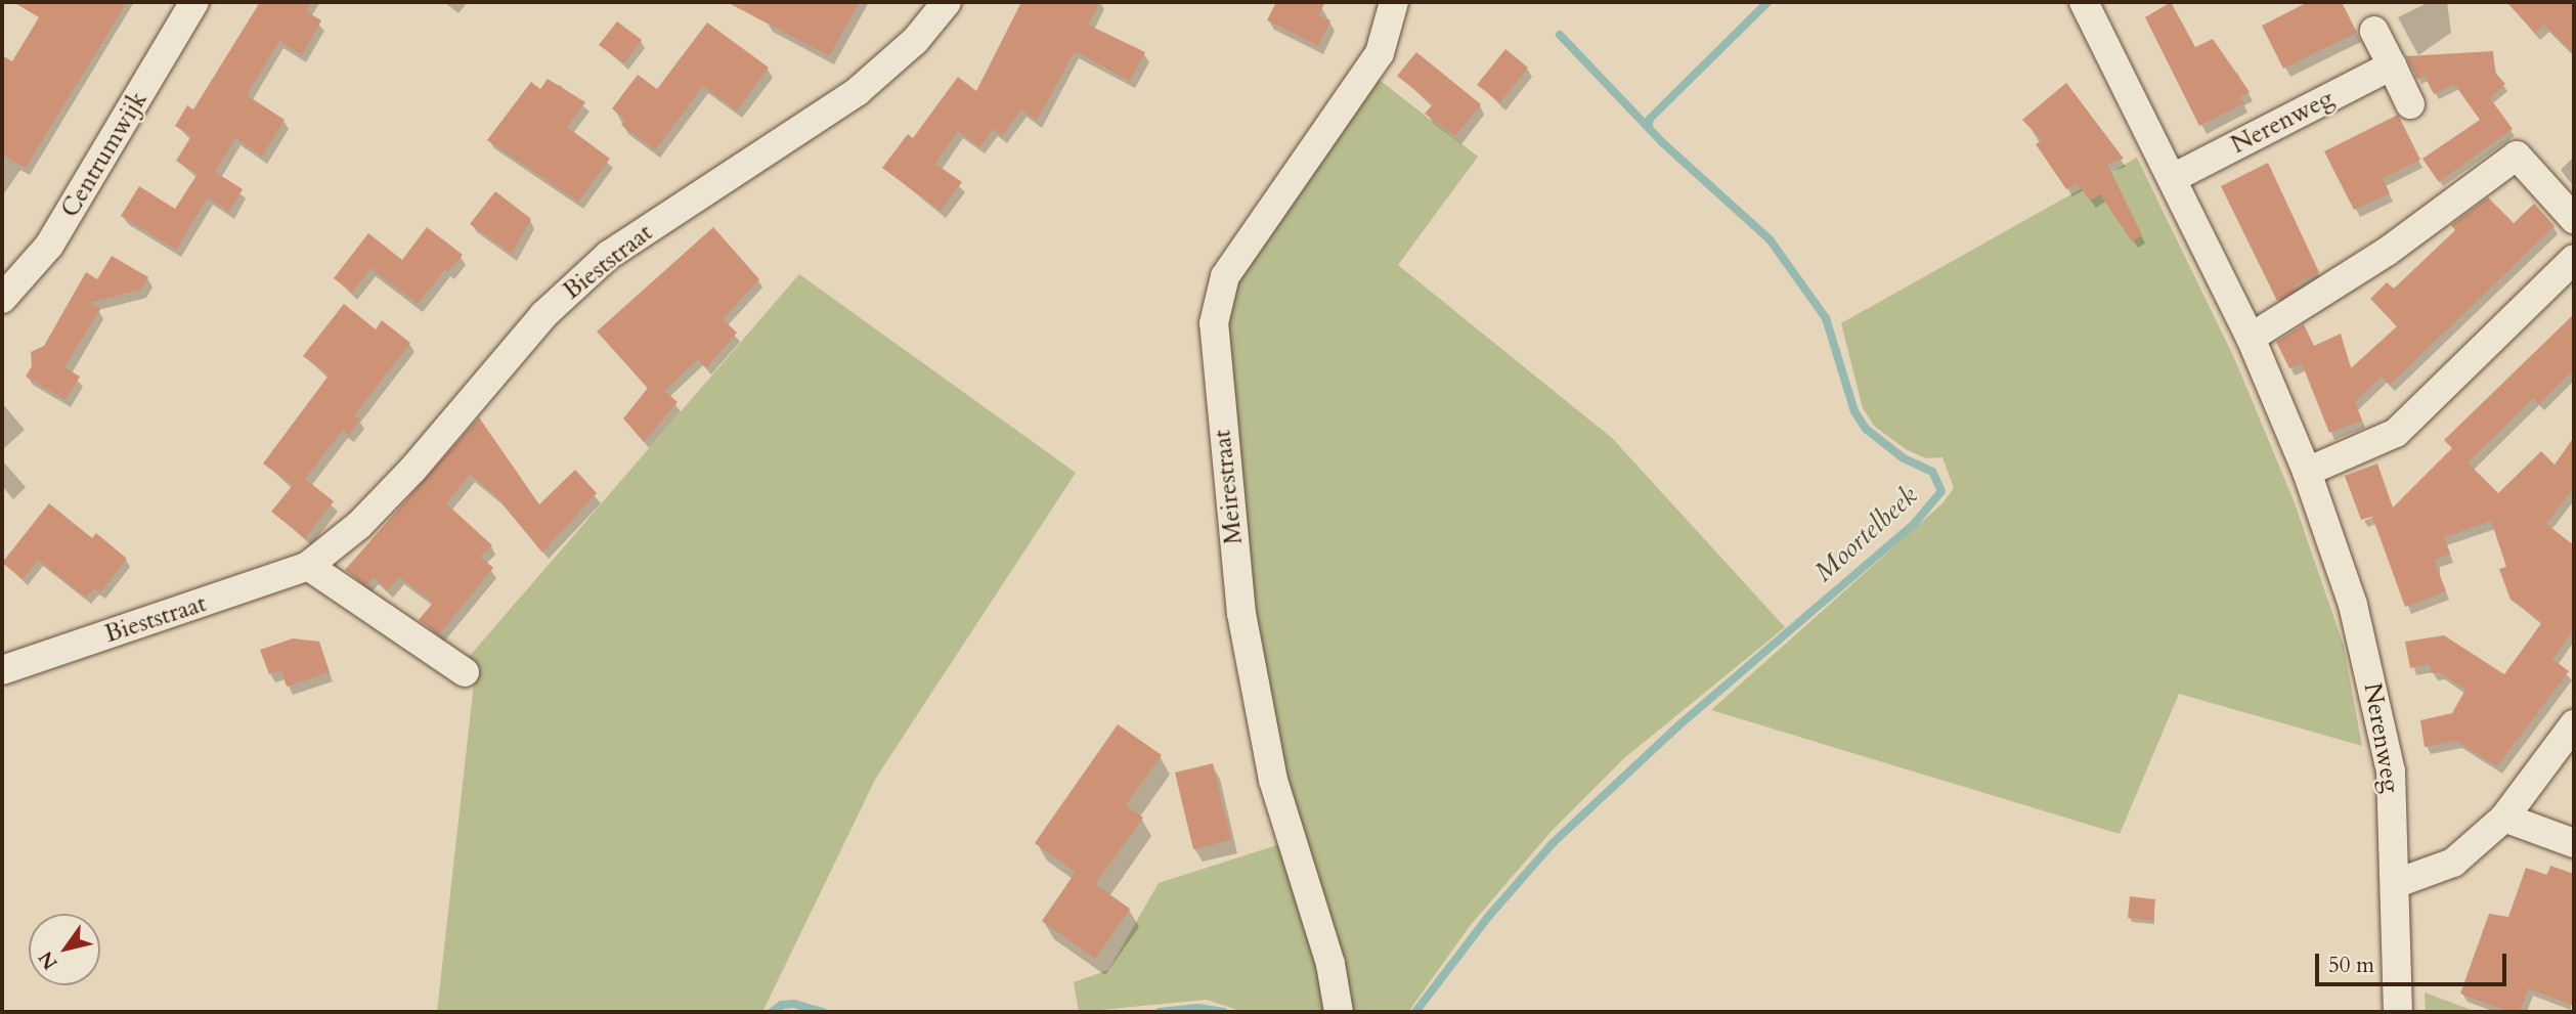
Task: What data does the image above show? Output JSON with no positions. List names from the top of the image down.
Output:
{
  "streets": {
    "street": [
      "Nerenweg",
      "Centrumwijk",
      "Bieststraat",
      "Meirestraat"
    ]
  },
  "water": ["Moortelbeek"],
  "scale_bar": "50 m",
  "north": "bottom left"
}
